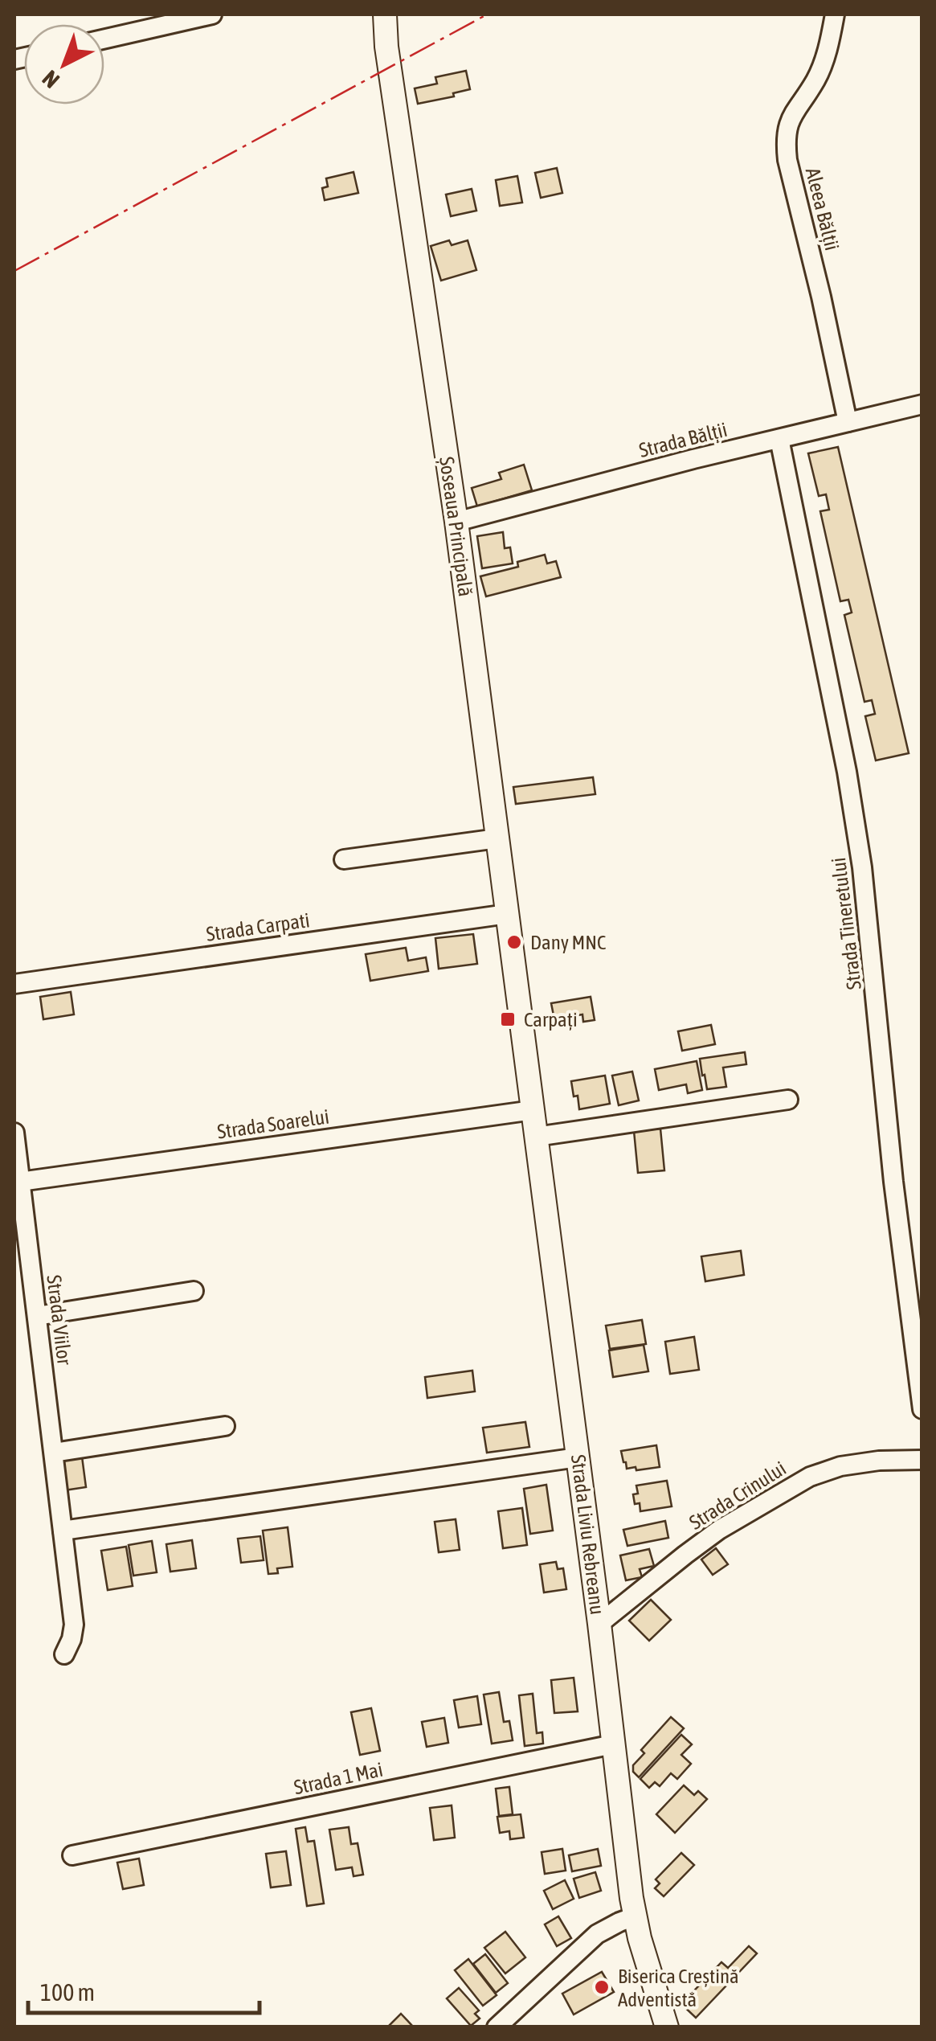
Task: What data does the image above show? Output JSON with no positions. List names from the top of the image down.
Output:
{
  "streets": {
    "main road": ["Șoseaua Principală", "Strada Liviu Rebreanu"],
    "street": [
      "Aleea Bălții",
      "Strada Bălții",
      "Strada Tineretului",
      "Strada Carpati",
      "Strada Soarelui",
      "Strada Viilor",
      "Strada Crinului",
      "Strada 1 Mai"
    ]
  },
  "crossings": [
    ["Aleea Bălții", "Strada Bălții"],
    ["Strada Bălții", "Șoseaua Principală"],
    ["Strada Bălții", "Strada Tineretului"],
    ["Șoseaua Principală", "Strada Carpati"],
    ["Șoseaua Principală", "Strada Liviu Rebreanu"],
    ["Strada Soarelui", "Strada Viilor"],
    ["Strada Soarelui", "Strada Liviu Rebreanu"],
    ["Strada Crinului", "Strada Liviu Rebreanu"],
    ["Strada Liviu Rebreanu", "Strada 1 Mai"]
  ],
  "places": {
    "other": ["Dany MNC", "Biserica Creștină Adventistă"],
    "transit": ["Carpați"]
  },
  "scale_bar": "100 m",
  "north": "bottom left"
}
